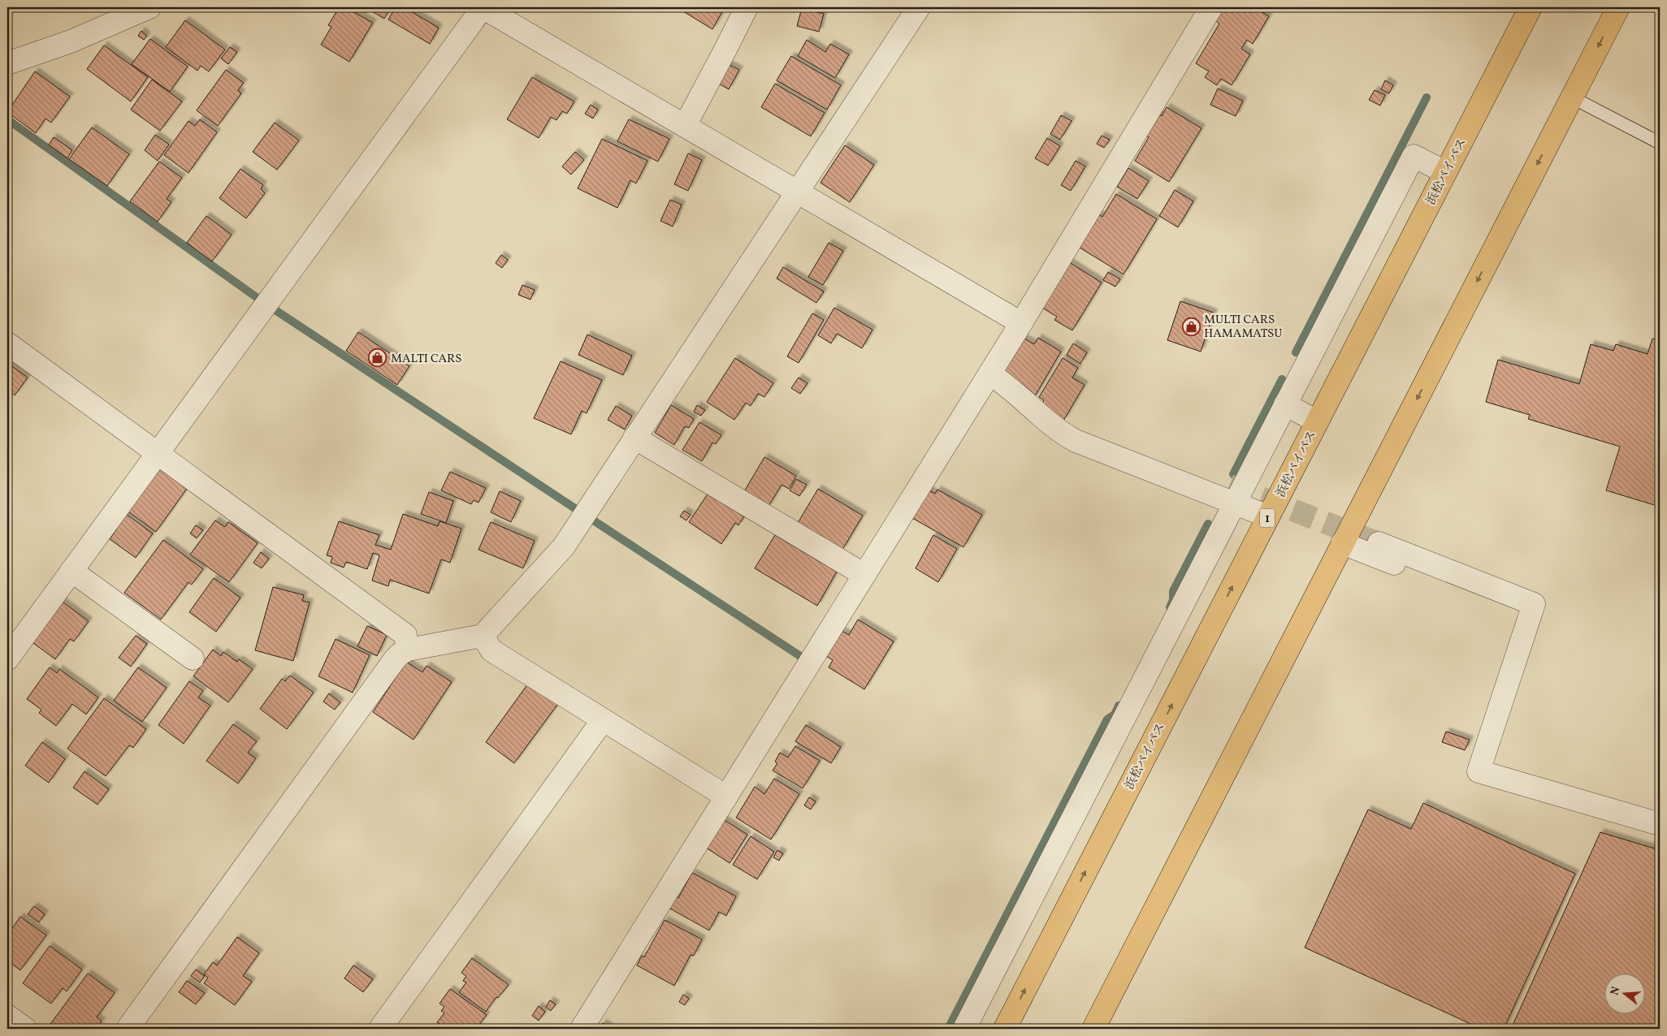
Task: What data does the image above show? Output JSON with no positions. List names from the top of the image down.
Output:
{
  "streets": {
    "highway": ["浜松バイパス", "1"]
  },
  "places": {
    "shop": ["MULTI CARS HAMAMATSU", "MALTI CARS"]
  },
  "north": "left"
}
